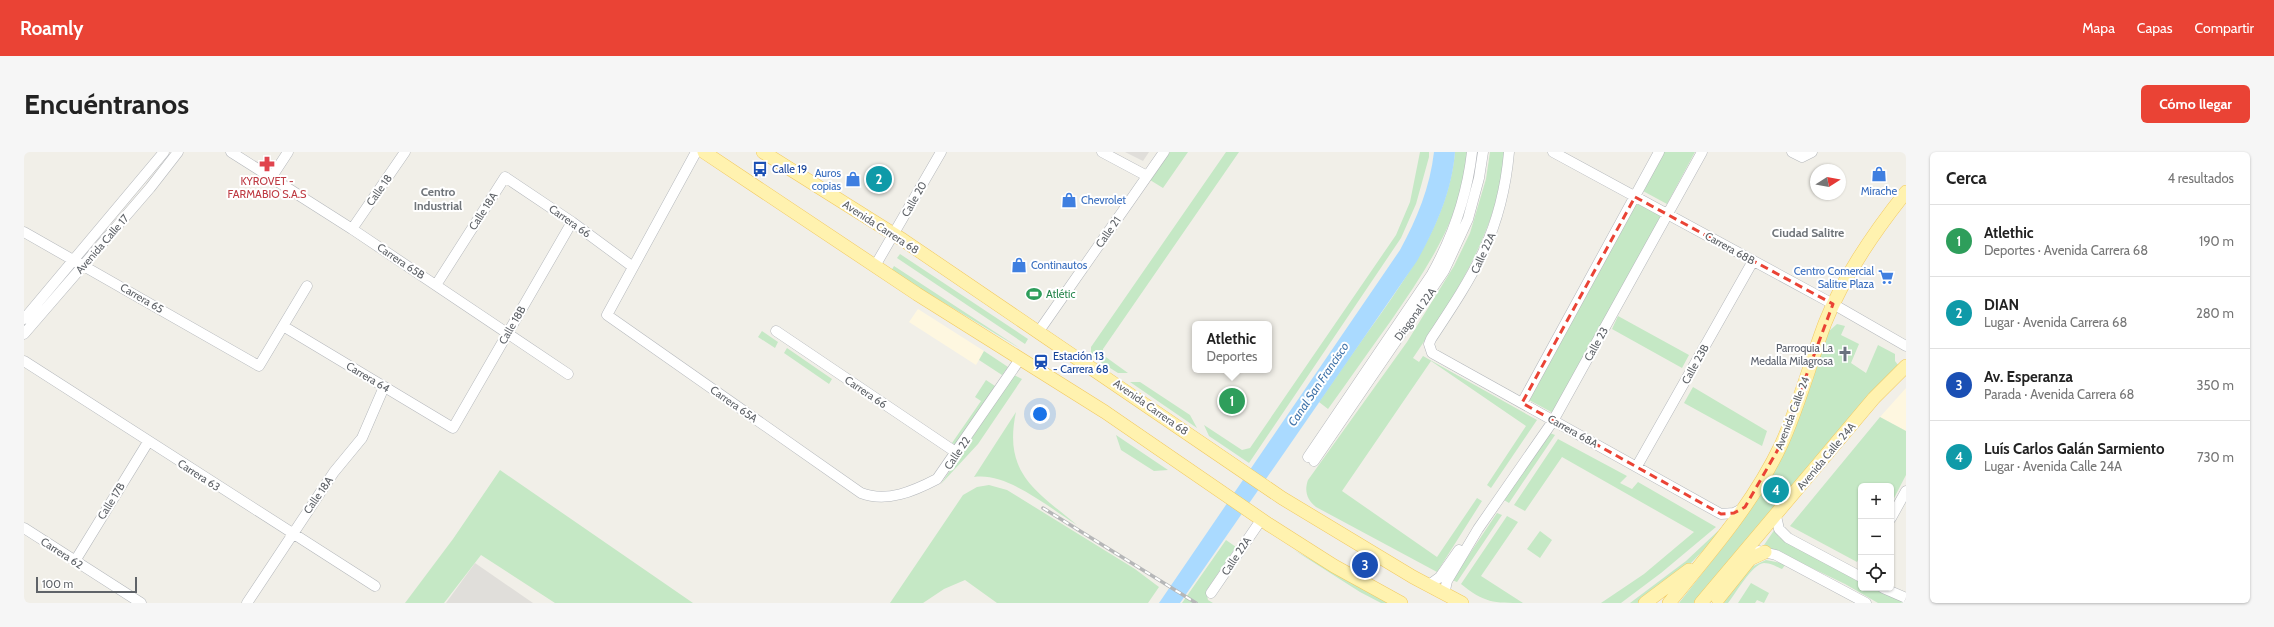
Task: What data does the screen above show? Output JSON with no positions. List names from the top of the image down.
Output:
{
  "streets": {
    "main road": ["Avenida Carrera 68", "Avenida Calle 24", "Avenida Calle 24A"],
    "street": [
      "Calle 18",
      "Calle 20",
      "Calle 18A",
      "Carrera 66",
      "Calle 21",
      "Avenida Calle 17",
      "Carrera 68B",
      "Calle 22A",
      "Carrera 65B",
      "Carrera 65",
      "Diagonal 22A",
      "Calle 18B",
      "Calle 23",
      "Calle 23B",
      "Carrera 64",
      "Carrera 65A",
      "Carrera 68A",
      "Calle 22",
      "Carrera 63",
      "Calle 17B",
      "Carrera 62"
    ]
  },
  "crossings": [
    ["Calle 18", "Carrera 65B"],
    ["Calle 20", "Avenida Carrera 68"],
    ["Calle 18A", "Carrera 66"],
    ["Calle 18A", "Carrera 65B"],
    ["Calle 18A", "Carrera 64"],
    ["Calle 18A", "Carrera 63"],
    ["Carrera 66", "Calle 18B"],
    ["Carrera 66", "Carrera 65A"],
    ["Carrera 66", "Calle 22"],
    ["Avenida Carrera 68", "Calle 21"],
    ["Avenida Carrera 68", "Calle 23"],
    ["Avenida Calle 17", "Carrera 65"],
    ["Carrera 68B", "Calle 23"],
    ["Carrera 68B", "Calle 23B"],
    ["Carrera 68B", "Avenida Calle 24"],
    ["Calle 22A", "Carrera 68A"],
    ["Carrera 65B", "Calle 18B"],
    ["Carrera 65", "Carrera 64"],
    ["Calle 18B", "Carrera 64"],
    ["Calle 23", "Carrera 68A"],
    ["Calle 23B", "Carrera 68A"],
    ["Carrera 65A", "Calle 22"],
    ["Carrera 63", "Calle 17B"],
    ["Calle 17B", "Carrera 62"]
  ],
  "districts": ["Centro Industrial", "Ciudad Salitre"],
  "water": ["Canal San Francisco"],
  "places": {
    "pharmacy": ["KYROVET - FARMABIO S.A.S"],
    "bus stop": ["Calle 19"],
    "shop": [
      "Mirache",
      "Auros copias",
      "Chevrolet",
      "Continautos"
    ],
    "supermarket": ["Centro Comercial Salitre Plaza"],
    "sports": ["Atlétic"],
    "church": ["Parroquia La Medalla Milagrosa"],
    "station": ["Estación 13 - Carrera 68"]
  },
  "scale_bar": "100 m",
  "north": "right",
  "page": {
    "header": "Roamly",
    "nav": ["Mapa", "Capas", "Compartir"],
    "buttons": "Cómo llegar",
    "title": "Encuéntranos",
    "heading": ["Cerca", "4 resultados"],
    "pins": [
      "2",
      "1",
      "4",
      "3"
    ],
    "list": [
      {
        "mark": "1",
        "name": "Atlethic",
        "note": "Deportes · Avenida Carrera 68",
        "value": "190 m"
      },
      {
        "mark": "2",
        "name": "DIAN",
        "note": "Lugar · Avenida Carrera 68",
        "value": "280 m"
      },
      {
        "mark": "3",
        "name": "Av. Esperanza",
        "note": "Parada · Avenida Carrera 68",
        "value": "350 m"
      },
      {
        "mark": "4",
        "name": "Luís Carlos Galán Sarmiento",
        "note": "Lugar · Avenida Calle 24A",
        "value": "730 m"
      }
    ],
    "popup": ["Atlethic", "Deportes"],
    "map_buttons": ["+", "−"],
    "scale": "100 m"
  }
}
